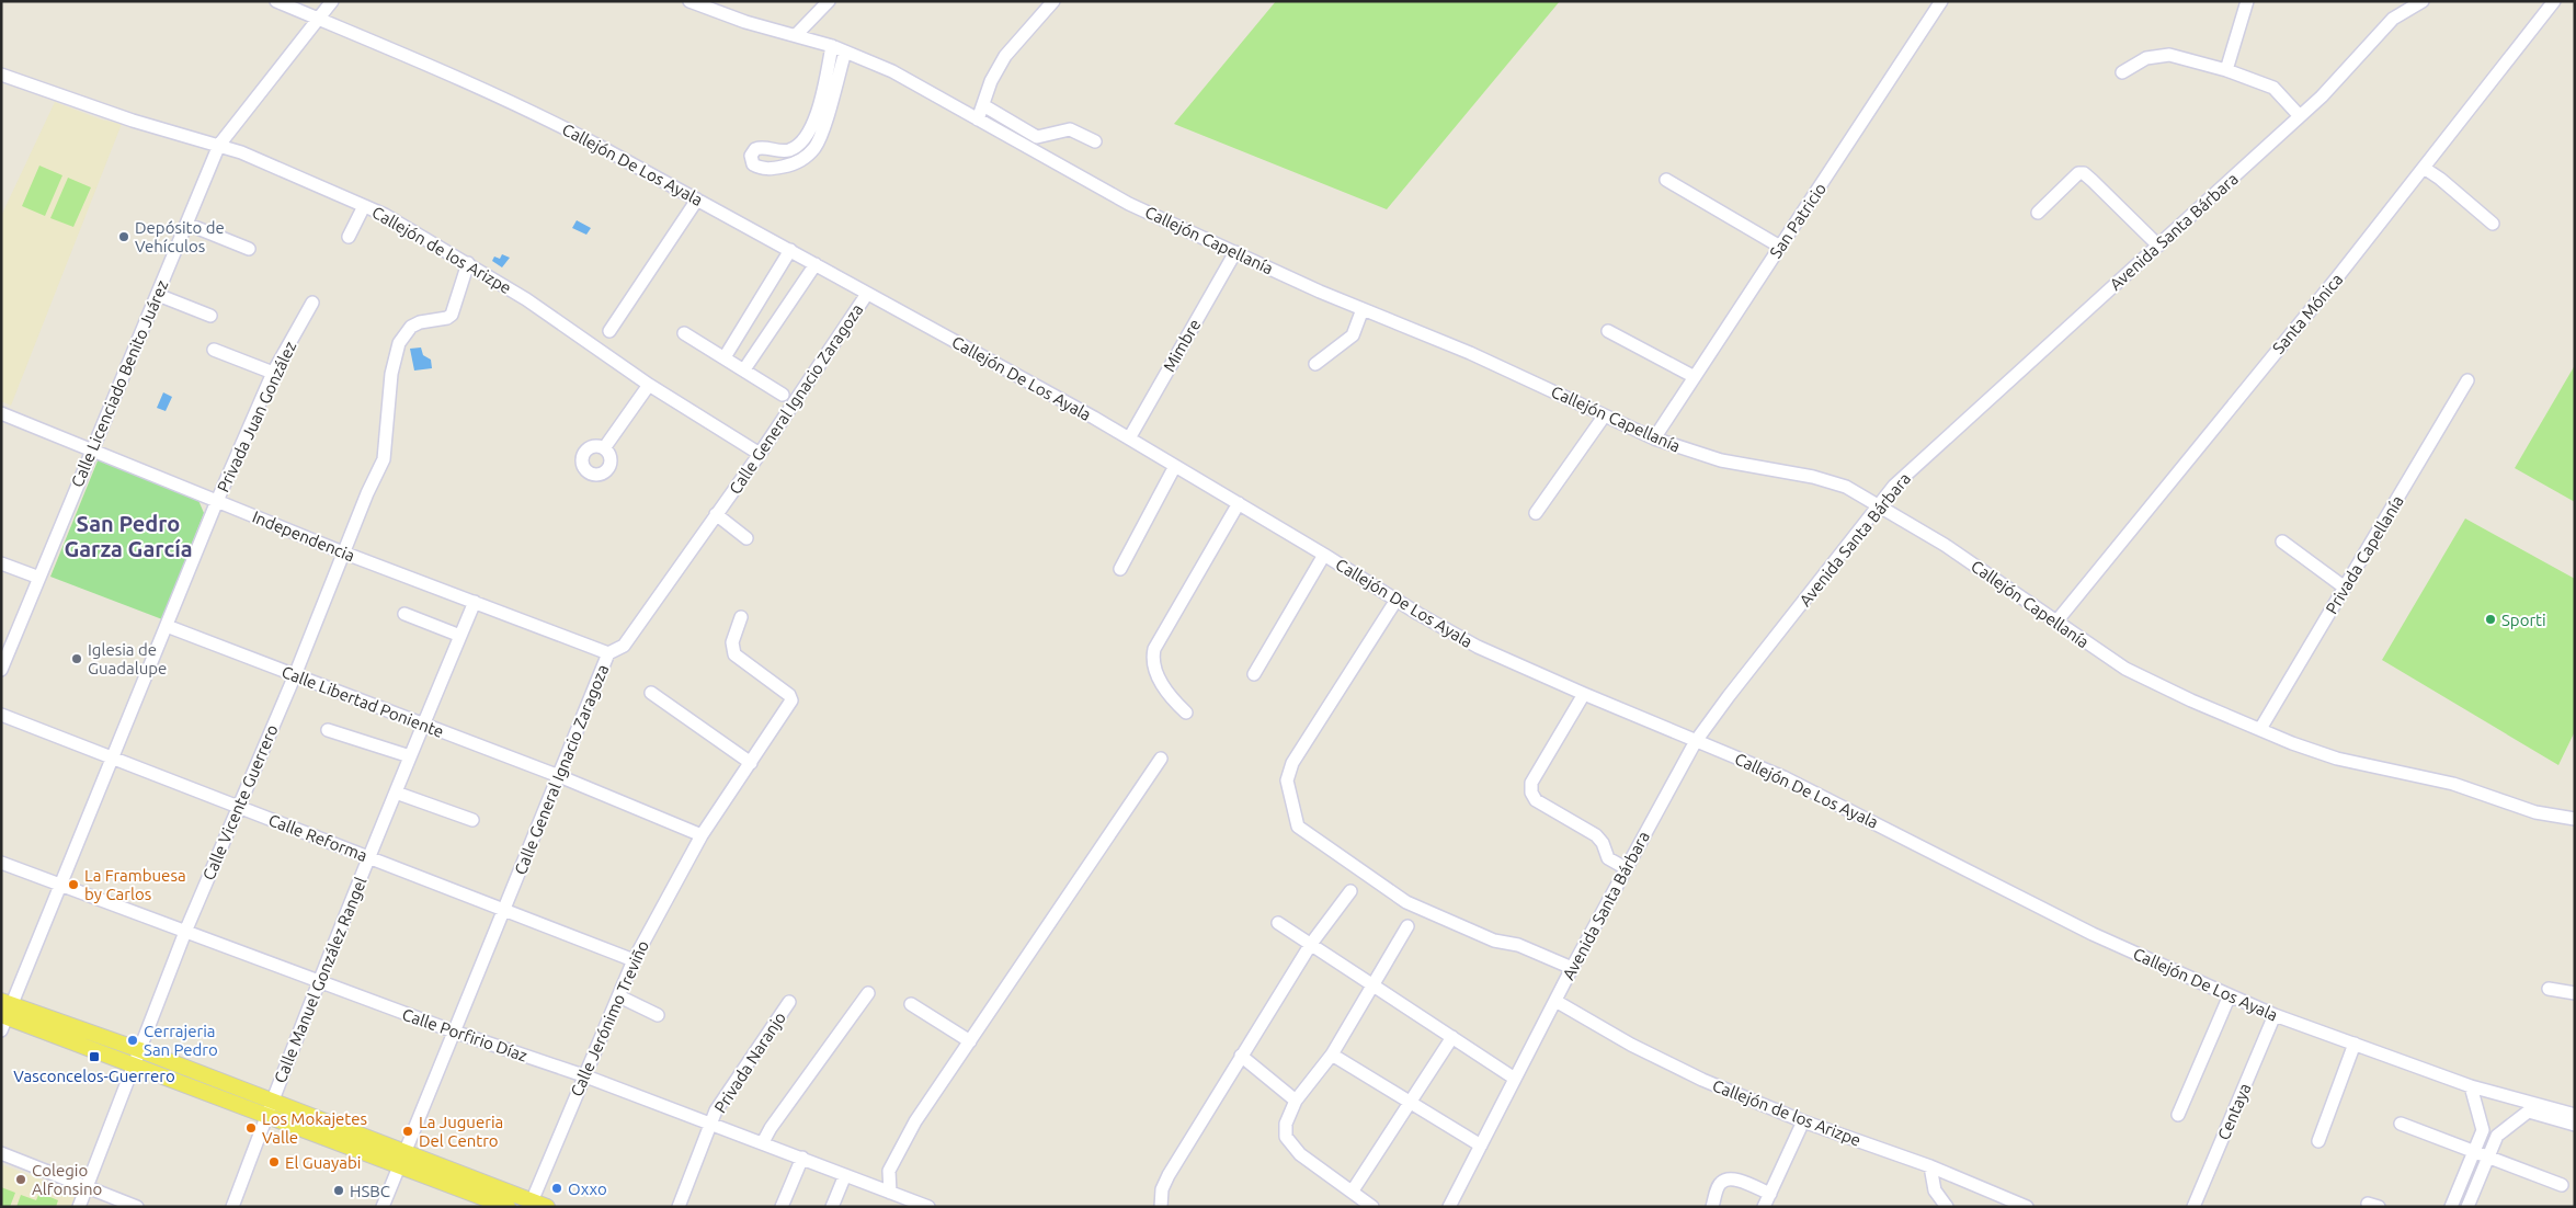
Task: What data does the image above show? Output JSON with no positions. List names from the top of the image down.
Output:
{
  "streets": {
    "street": [
      "Callejón De Los Ayala",
      "San Patricio",
      "Avenida Santa Bárbara",
      "Callejón Capellanía",
      "Callejón de los Arizpe",
      "Santa Mónica",
      "Mimbre",
      "Calle Licenciado Benito Juárez",
      "Calle General Ignacio Zaragoza",
      "Privada Juan González",
      "Independencia",
      "Privada Capellanía",
      "Calle Libertad Poniente",
      "Calle Vicente Guerrero",
      "Calle Reforma",
      "Calle Manuel González Rangel",
      "Calle Jerónimo Treviño",
      "Calle Porfirio Díaz",
      "Privada Naranjo",
      "Centaya"
    ]
  },
  "crossings": [
    ["Callejón De Los Ayala", "Avenida Santa Bárbara"],
    ["Callejón De Los Ayala", "Mimbre"],
    ["Callejón De Los Ayala", "Calle Licenciado Benito Juárez"],
    ["Callejón De Los Ayala", "Calle General Ignacio Zaragoza"],
    ["Callejón De Los Ayala", "Centaya"],
    ["San Patricio", "Callejón Capellanía"],
    ["Avenida Santa Bárbara", "Callejón Capellanía"],
    ["Avenida Santa Bárbara", "Callejón de los Arizpe"],
    ["Callejón Capellanía", "Santa Mónica"],
    ["Callejón Capellanía", "Mimbre"],
    ["Callejón Capellanía", "Privada Capellanía"],
    ["Callejón de los Arizpe", "Calle Licenciado Benito Juárez"],
    ["Callejón de los Arizpe", "Calle General Ignacio Zaragoza"],
    ["Callejón de los Arizpe", "Calle Vicente Guerrero"],
    ["Calle Licenciado Benito Juárez", "Independencia"],
    ["Calle General Ignacio Zaragoza", "Independencia"],
    ["Calle General Ignacio Zaragoza", "Calle Libertad Poniente"],
    ["Calle General Ignacio Zaragoza", "Calle Reforma"],
    ["Calle General Ignacio Zaragoza", "Calle Porfirio Díaz"],
    ["Privada Juan González", "Independencia"],
    ["Privada Juan González", "Calle Libertad Poniente"],
    ["Privada Juan González", "Calle Reforma"],
    ["Privada Juan González", "Calle Porfirio Díaz"],
    ["Independencia", "Calle Vicente Guerrero"],
    ["Independencia", "Calle Manuel González Rangel"],
    ["Calle Libertad Poniente", "Calle Vicente Guerrero"],
    ["Calle Libertad Poniente", "Calle Manuel González Rangel"],
    ["Calle Libertad Poniente", "Calle Jerónimo Treviño"],
    ["Calle Vicente Guerrero", "Calle Reforma"],
    ["Calle Vicente Guerrero", "Calle Porfirio Díaz"],
    ["Calle Reforma", "Calle Manuel González Rangel"],
    ["Calle Reforma", "Calle Jerónimo Treviño"],
    ["Calle Manuel González Rangel", "Calle Porfirio Díaz"],
    ["Calle Jerónimo Treviño", "Calle Porfirio Díaz"],
    ["Calle Porfirio Díaz", "Privada Naranjo"]
  ],
  "districts": ["San Pedro Garza García"],
  "places": {
    "other": [
      "Depósito de Vehículos",
      "Sporti",
      "Iglesia de Guadalupe",
      "La Frambuesa by Carlos",
      "Cerrajeria San Pedro",
      "Los Mokajetes Valle",
      "La Jugueria Del Centro",
      "El Guayabi",
      "Colegio Alfonsino",
      "Oxxo",
      "HSBC"
    ],
    "transit": ["Vasconcelos-Guerrero"]
  }
}
